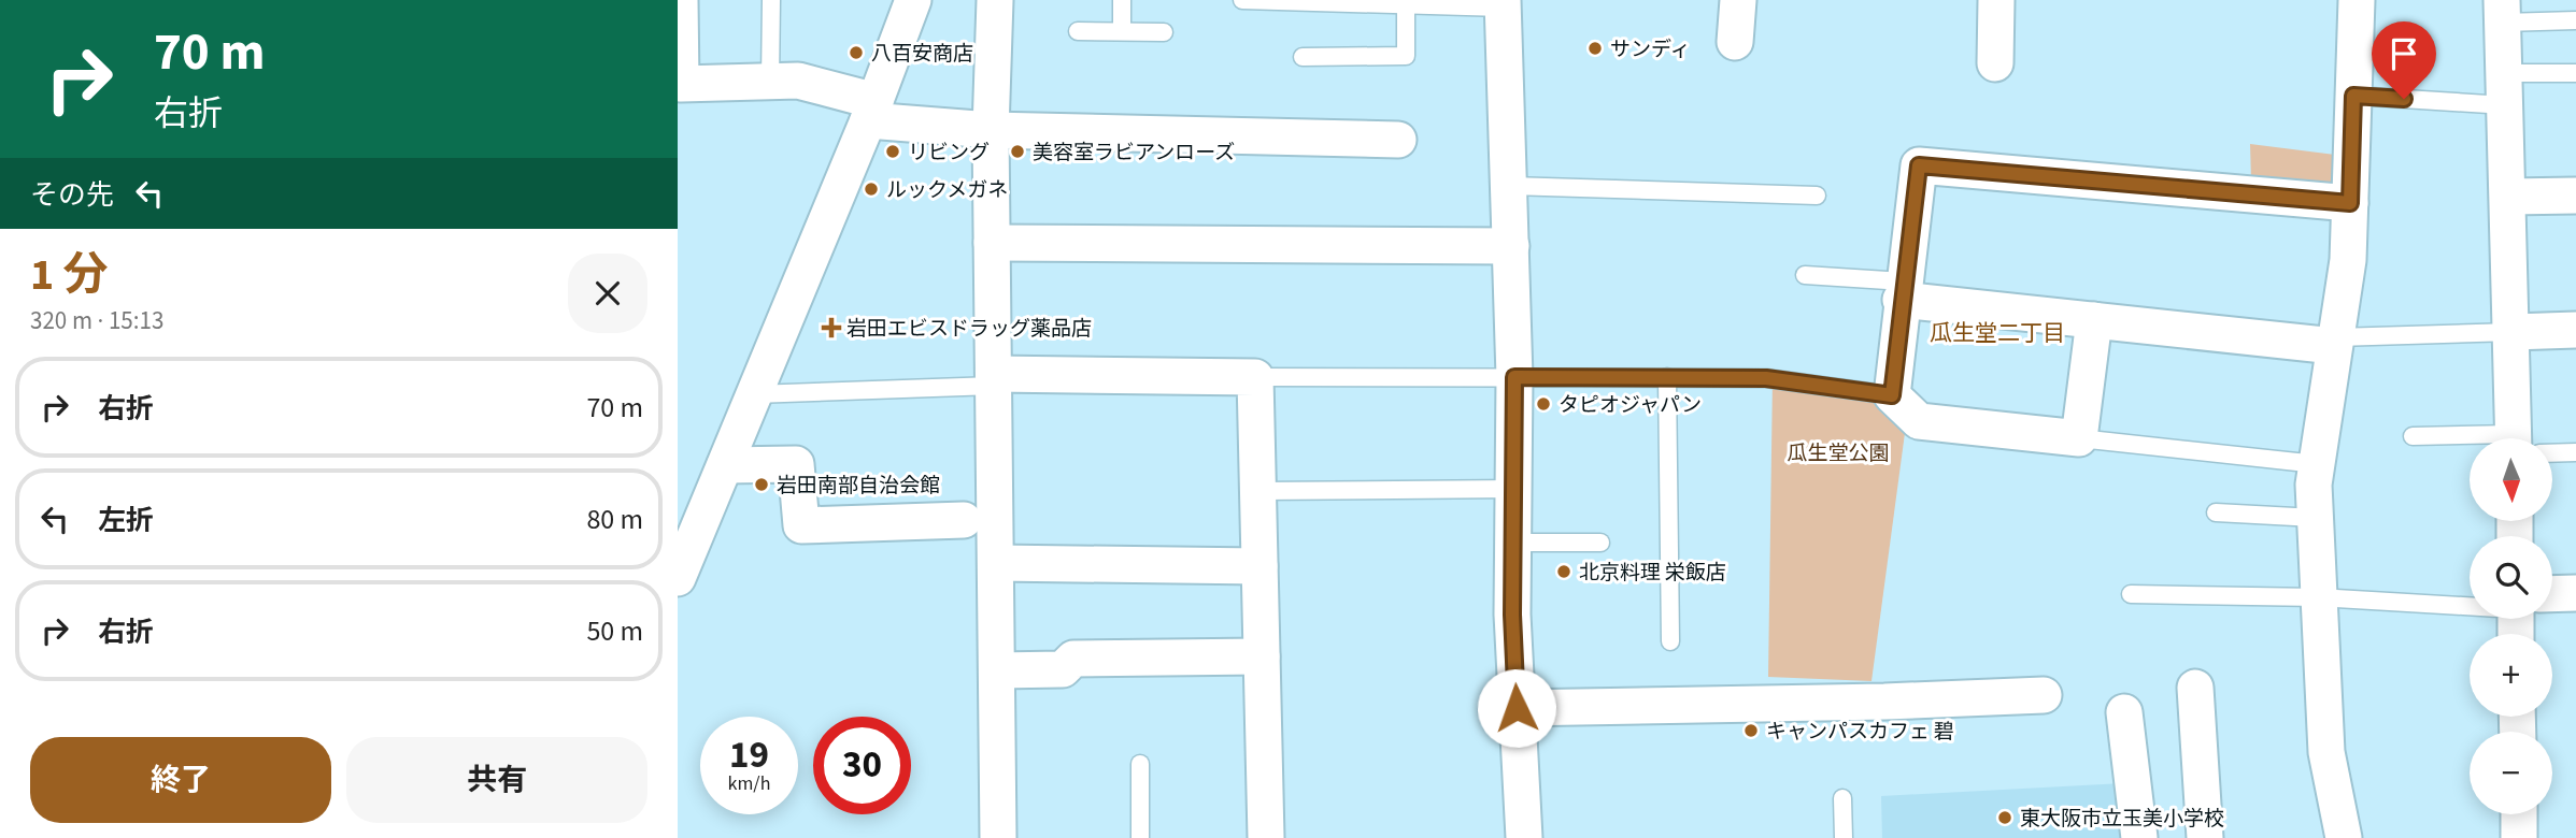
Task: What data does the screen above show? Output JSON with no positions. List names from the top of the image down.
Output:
{
  "districts": ["瓜生堂二丁目"],
  "parks": ["瓜生堂公園"],
  "places": {
    "other": [
      "サンディ",
      "八百安商店",
      "リビング",
      "美容室ラビアンローズ",
      "ルックメガネ",
      "タピオジャパン",
      "岩田南部自治会館",
      "北京料理 栄飯店",
      "キャンパスカフェ 碧",
      "東大阪市立玉美小学校"
    ],
    "health": ["岩田エビスドラッグ薬品店"]
  },
  "north": "bottom",
  "page": {
    "turn": ["70 m", "右折"],
    "then": "その先",
    "heading": ["1 分", "320 m · 15:13"],
    "list": [
      {
        "name": "右折",
        "value": "70 m"
      },
      {
        "name": "左折",
        "value": "80 m"
      },
      {
        "name": "右折",
        "value": "50 m"
      }
    ],
    "map_buttons": ["+", "−"],
    "speed": "19 km/h",
    "limit": "30",
    "buttons": ["終了", "共有"]
  }
}
